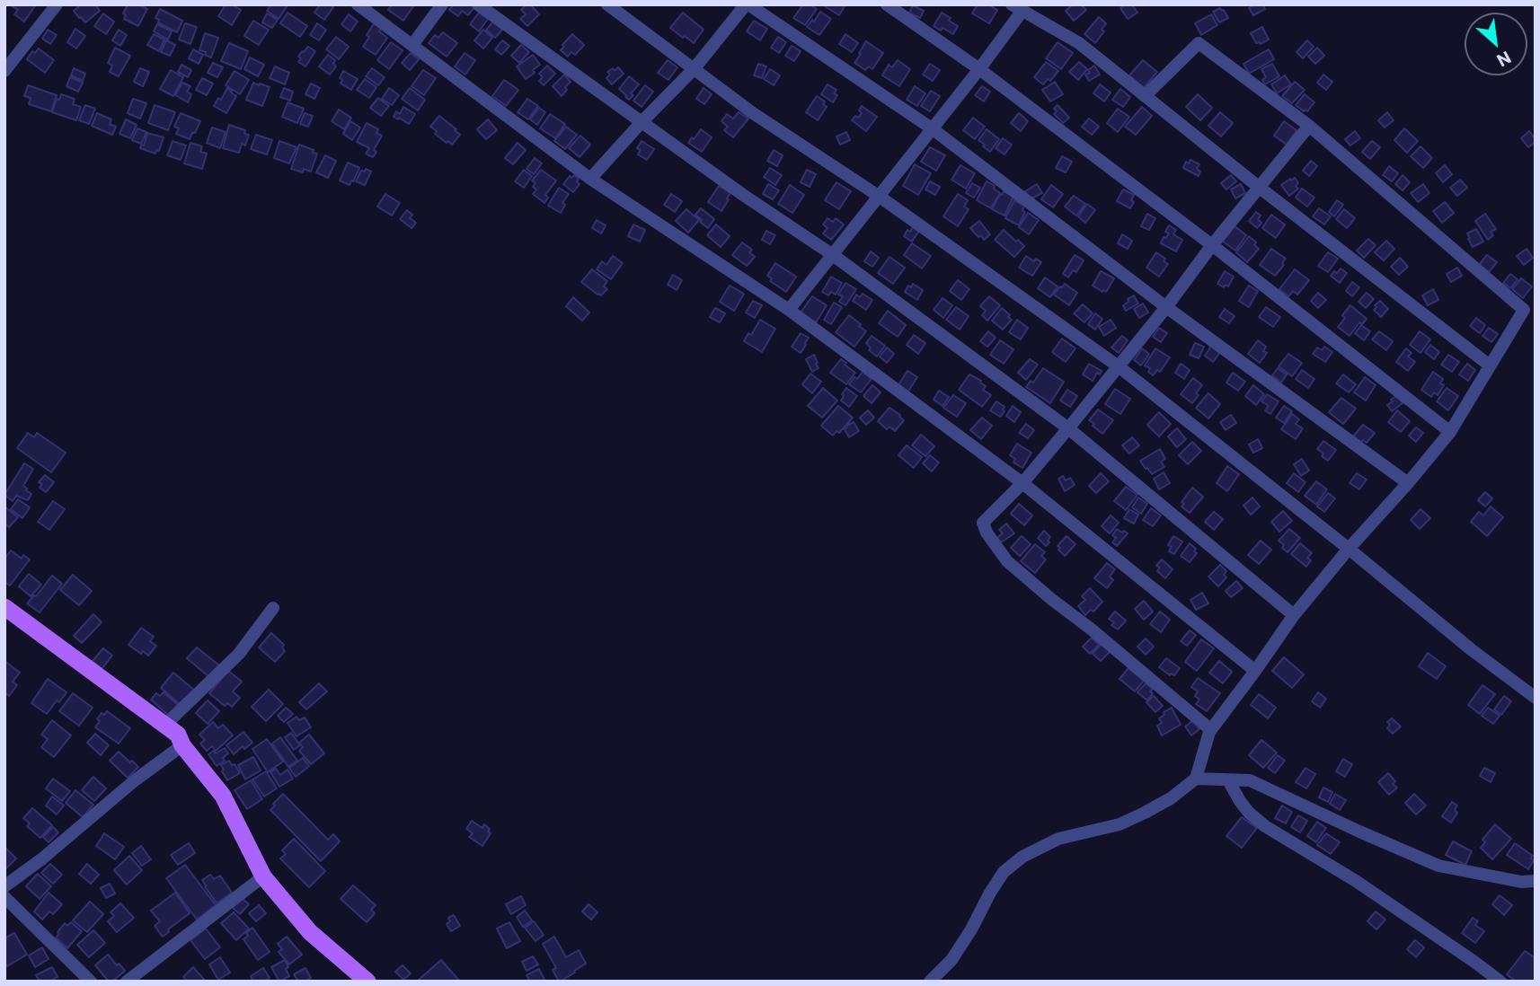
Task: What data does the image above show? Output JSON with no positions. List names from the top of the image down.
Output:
{
  "north": "bottom right"
}
